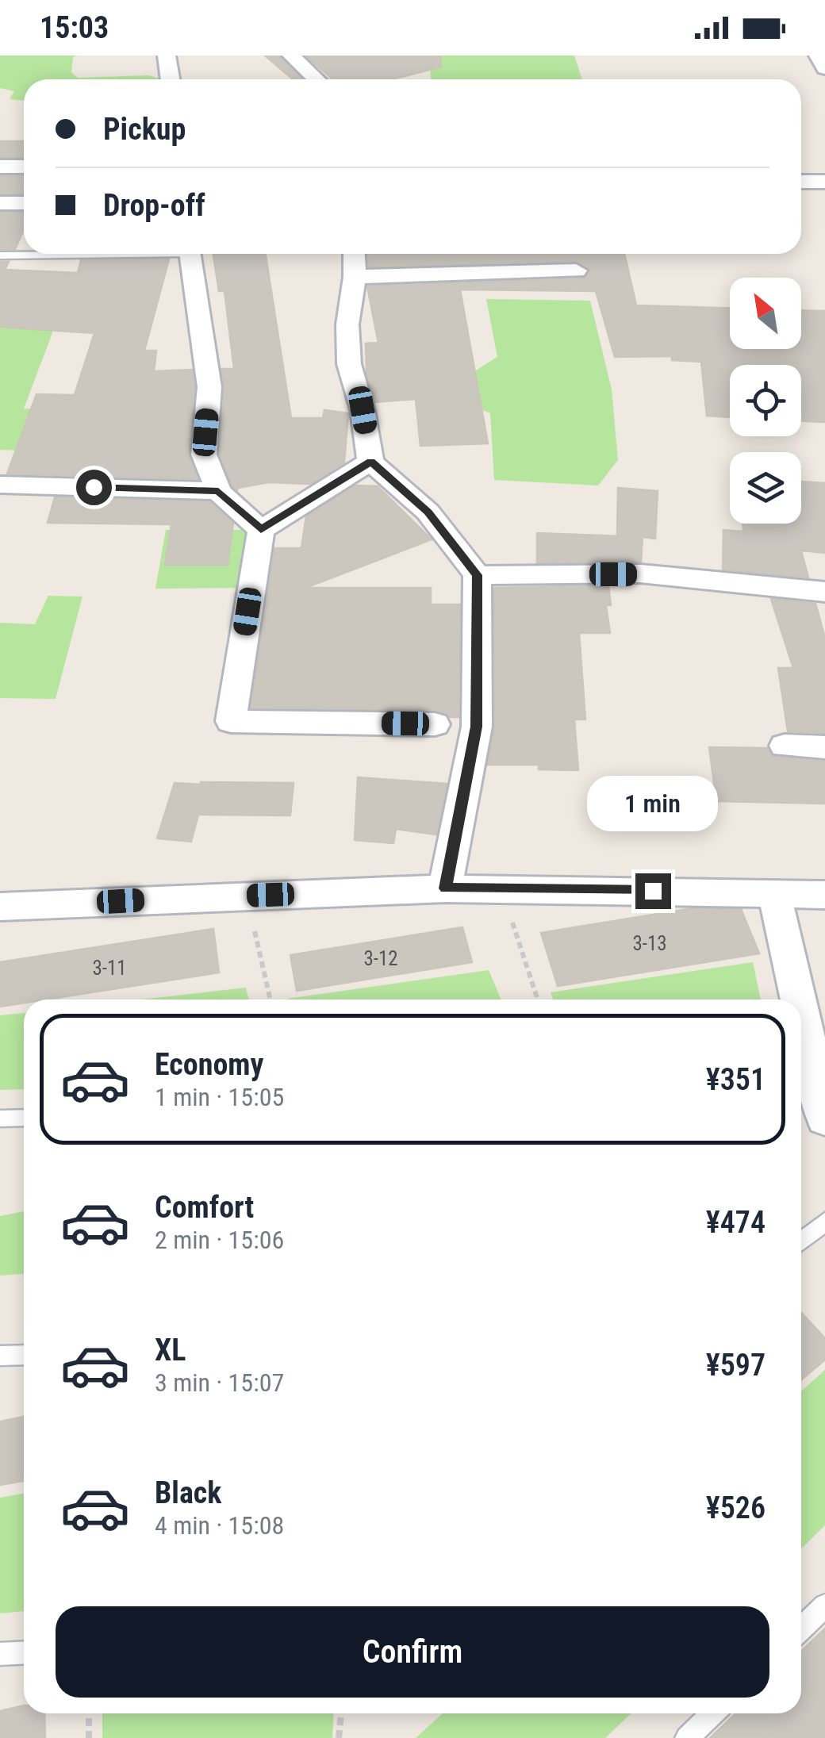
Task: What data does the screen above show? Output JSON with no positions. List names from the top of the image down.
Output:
{
  "house_numbers": ["3-13", "3-12", "3-11"],
  "north": "top left",
  "page": {
    "status": "15:03",
    "banner": ["Pickup", "Drop-off"],
    "bubble": "1 min",
    "list": [
      {
        "name": "Economy",
        "note": "1 min · 15:05",
        "value": "¥351"
      },
      {
        "name": "Comfort",
        "note": "2 min · 15:06",
        "value": "¥474"
      },
      {
        "name": "XL",
        "note": "3 min · 15:07",
        "value": "¥597"
      },
      {
        "name": "Black",
        "note": "4 min · 15:08",
        "value": "¥526"
      }
    ],
    "buttons": "Confirm"
  }
}
